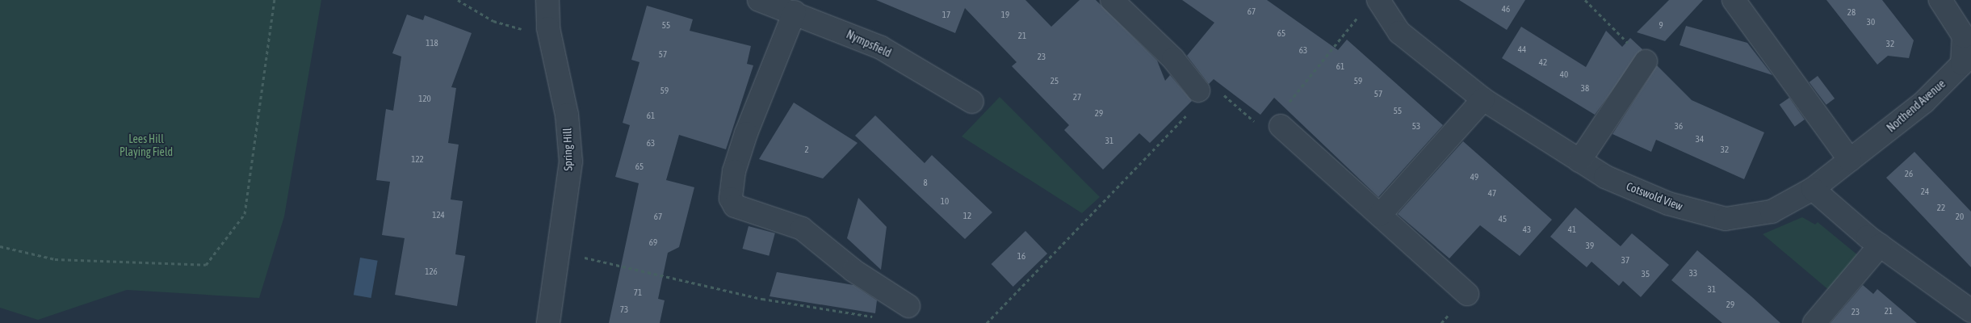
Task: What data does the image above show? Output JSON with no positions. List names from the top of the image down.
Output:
{
  "streets": {
    "street": [
      "Nympsfield",
      "Northend Avenue",
      "Spring Hill",
      "Cotswold View"
    ]
  },
  "crossings": [
    ["Northend Avenue", "Cotswold View"]
  ],
  "parks": ["Lees Hill Playing Field"],
  "house_numbers": [
    "46",
    "67",
    "28",
    "17",
    "19",
    "30",
    "55",
    "9",
    "65",
    "21",
    "118",
    "32",
    "44",
    "63",
    "57",
    "23",
    "42",
    "61",
    "40",
    "25",
    "59",
    "38",
    "59",
    "57",
    "27",
    "120",
    "55",
    "29",
    "61",
    "53",
    "36",
    "34",
    "31",
    "63",
    "2",
    "32",
    "122",
    "65",
    "26",
    "49",
    "8",
    "24",
    "47",
    "10",
    "22",
    "124",
    "12",
    "67",
    "20",
    "45",
    "43",
    "41",
    "69",
    "39",
    "16",
    "37",
    "126",
    "33",
    "35",
    "31",
    "71",
    "29",
    "73",
    "21",
    "23"
  ]
}
